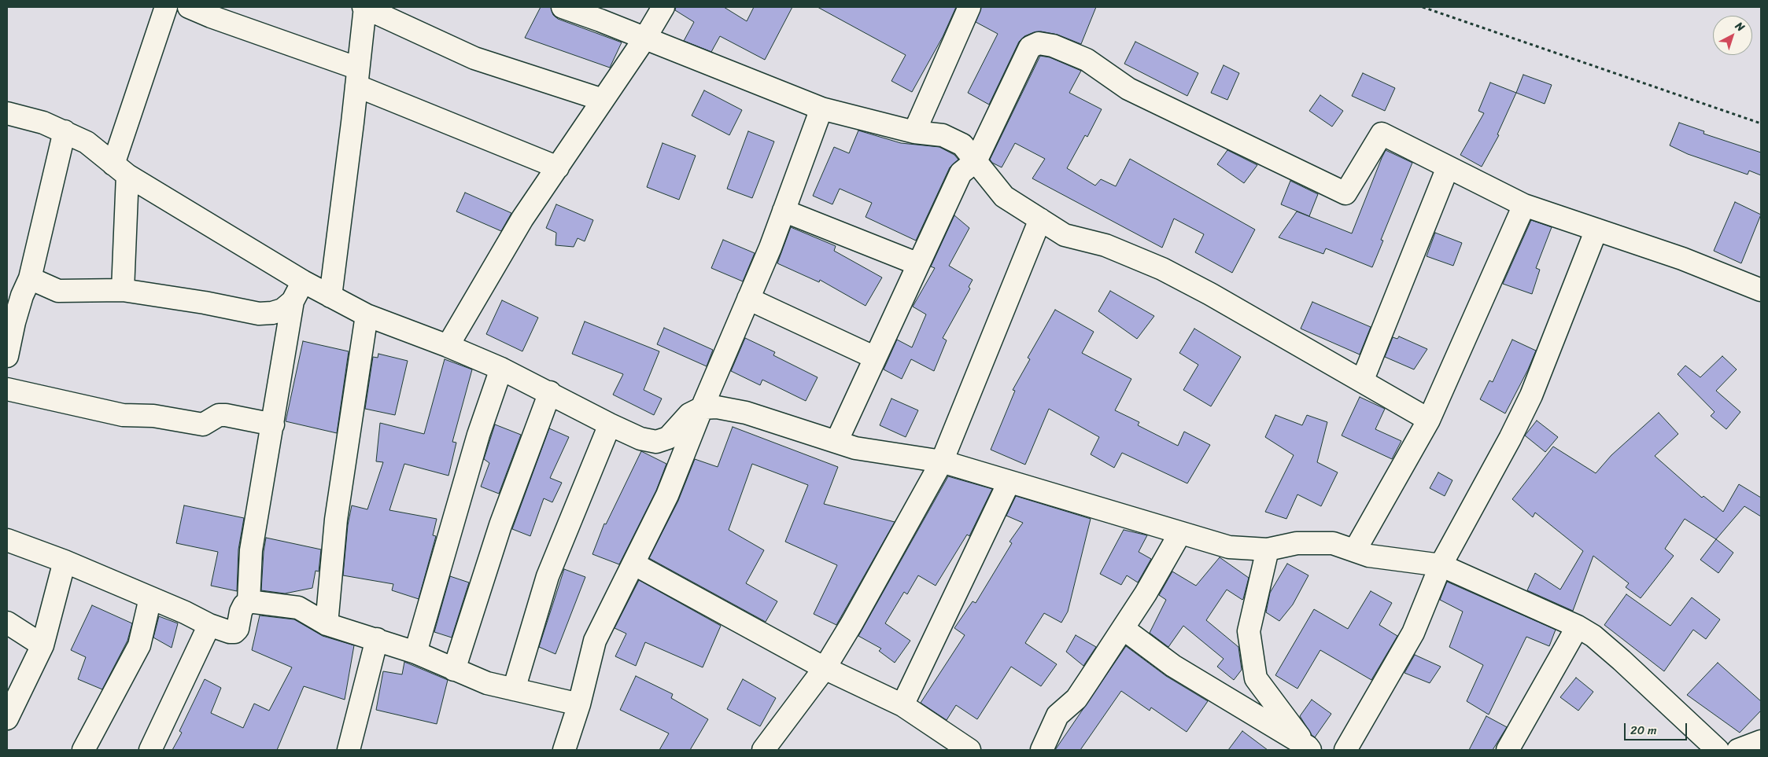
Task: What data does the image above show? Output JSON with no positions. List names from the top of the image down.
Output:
{
  "scale_bar": "20 m",
  "north": "top right"
}
